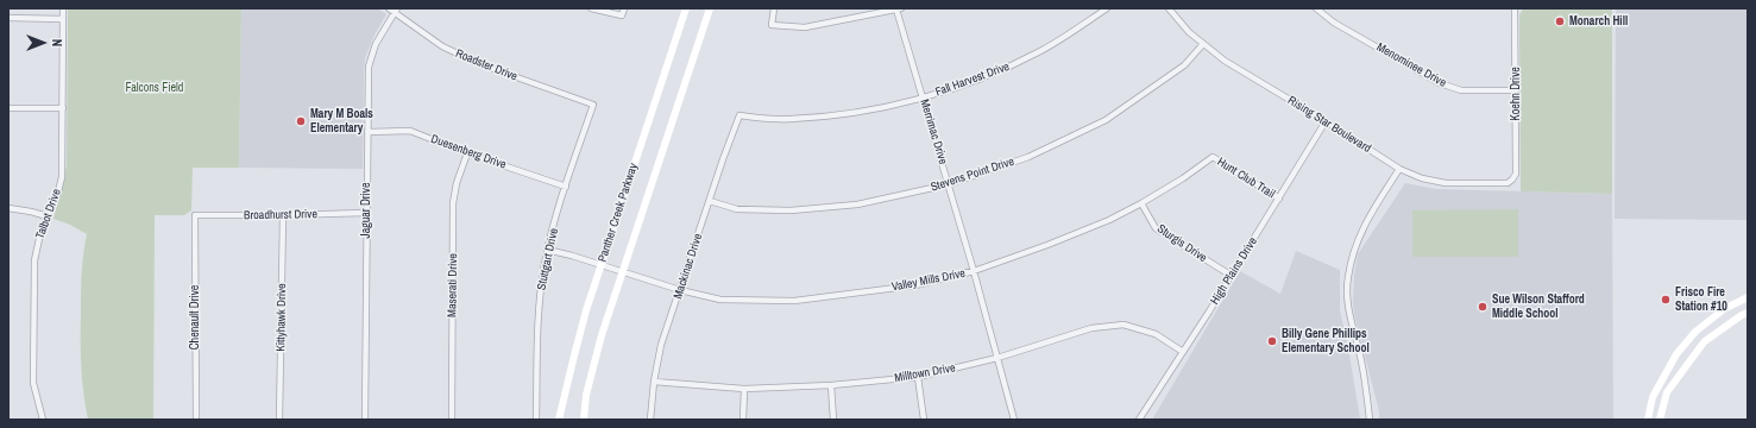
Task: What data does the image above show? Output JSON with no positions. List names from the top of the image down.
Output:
{
  "streets": {
    "main road": ["Panther Creek Parkway"],
    "street": [
      "Roadster Drive",
      "Menominee Drive",
      "Fall Harvest Drive",
      "Koehn Drive",
      "Rising Star Boulevard",
      "Merrimac Drive",
      "Duesenberg Drive",
      "Stevens Point Drive",
      "Hunt Club Trail",
      "Jaguar Drive",
      "Talbot Drive",
      "Broadhurst Drive",
      "Sturgis Drive",
      "Stuttgart Drive",
      "Mackinac Drive",
      "High Plains Drive",
      "Valley Mills Drive",
      "Maserati Drive",
      "Chenault Drive",
      "Kittyhawk Drive",
      "Milltown Drive"
    ]
  },
  "crossings": [
    ["Roadster Drive", "Jaguar Drive"],
    ["Roadster Drive", "Stuttgart Drive"],
    ["Menominee Drive", "Koehn Drive"],
    ["Fall Harvest Drive", "Merrimac Drive"],
    ["Fall Harvest Drive", "Mackinac Drive"],
    ["Koehn Drive", "Rising Star Boulevard"],
    ["Rising Star Boulevard", "Stevens Point Drive"],
    ["Rising Star Boulevard", "High Plains Drive"],
    ["Merrimac Drive", "Stevens Point Drive"],
    ["Merrimac Drive", "Valley Mills Drive"],
    ["Merrimac Drive", "Milltown Drive"],
    ["Duesenberg Drive", "Jaguar Drive"],
    ["Duesenberg Drive", "Stuttgart Drive"],
    ["Duesenberg Drive", "Maserati Drive"],
    ["Stevens Point Drive", "Mackinac Drive"],
    ["Hunt Club Trail", "High Plains Drive"],
    ["Hunt Club Trail", "Valley Mills Drive"],
    ["Jaguar Drive", "Broadhurst Drive"],
    ["Panther Creek Parkway", "Valley Mills Drive"],
    ["Broadhurst Drive", "Chenault Drive"],
    ["Broadhurst Drive", "Kittyhawk Drive"],
    ["Sturgis Drive", "High Plains Drive"],
    ["Sturgis Drive", "Valley Mills Drive"],
    ["Stuttgart Drive", "Valley Mills Drive"],
    ["Mackinac Drive", "Valley Mills Drive"],
    ["Mackinac Drive", "Milltown Drive"],
    ["High Plains Drive", "Milltown Drive"]
  ],
  "parks": ["Falcons Field"],
  "places": [
    "Monarch Hill",
    "Mary M Boals Elementary",
    "Frisco Fire Station #10",
    "Sue Wilson Stafford Middle School",
    "Billy Gene Phillips Elementary School"
  ],
  "north": "right"
}
